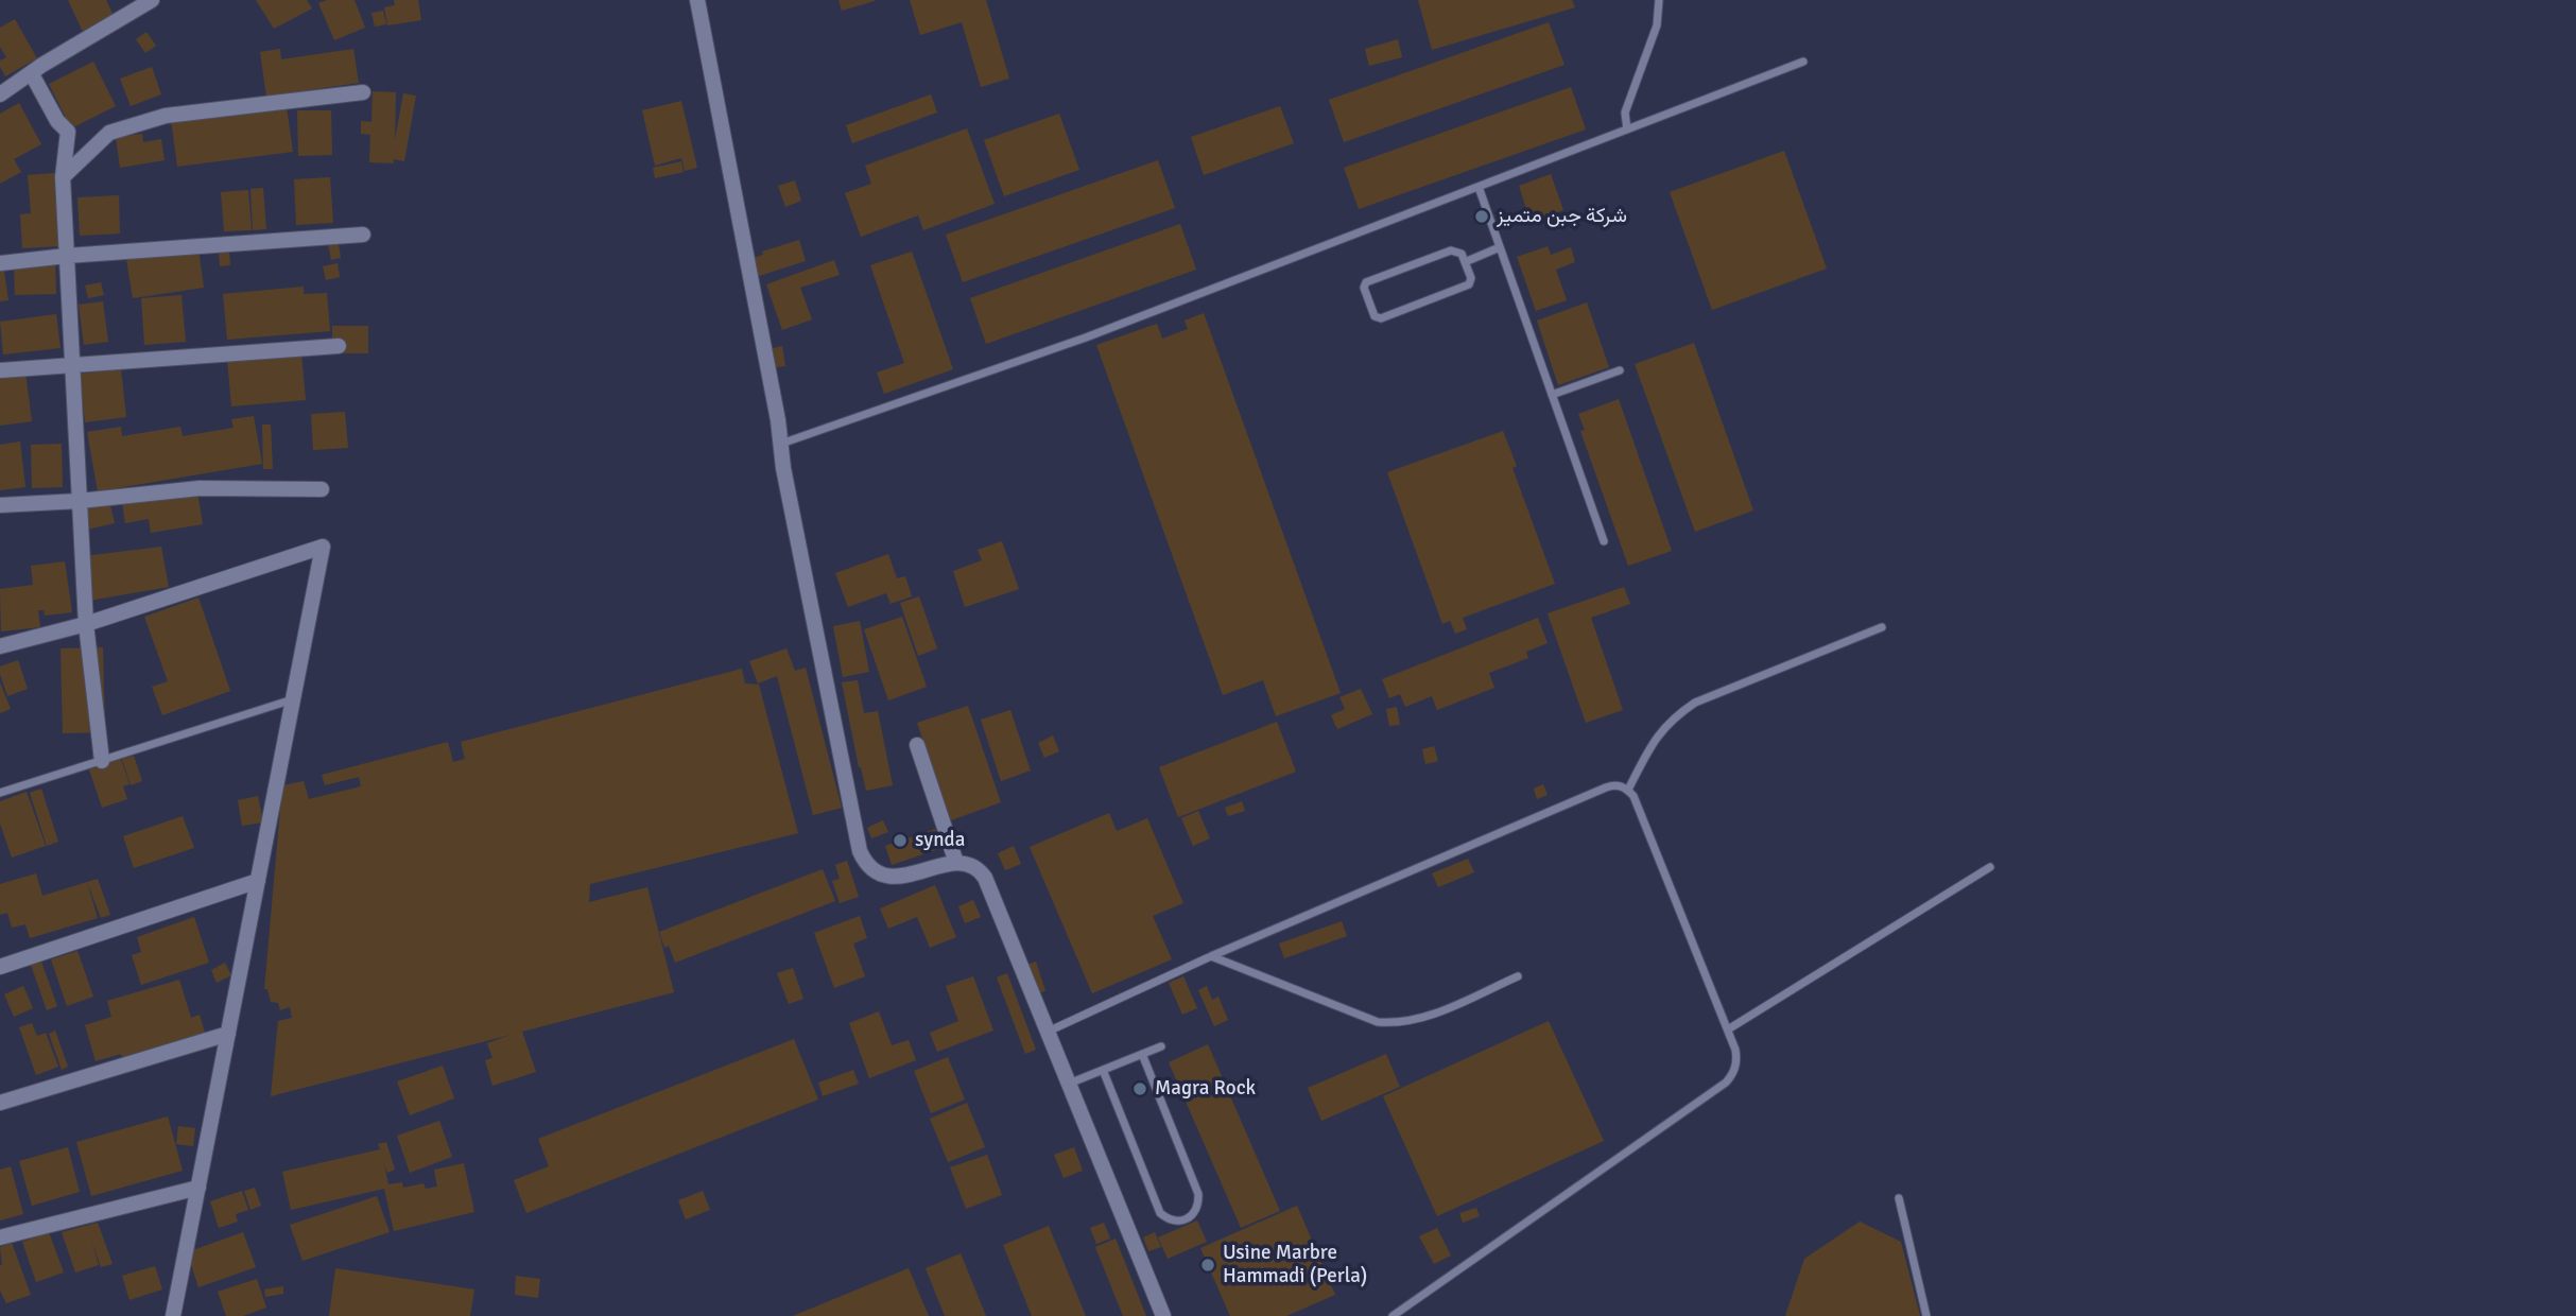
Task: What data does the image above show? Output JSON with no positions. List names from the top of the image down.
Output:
{
  "places": [
    "شركة جبن متميز",
    "synda",
    "Magra Rock",
    "Usine Marbre Hammadi (Perla)"
  ]
}
